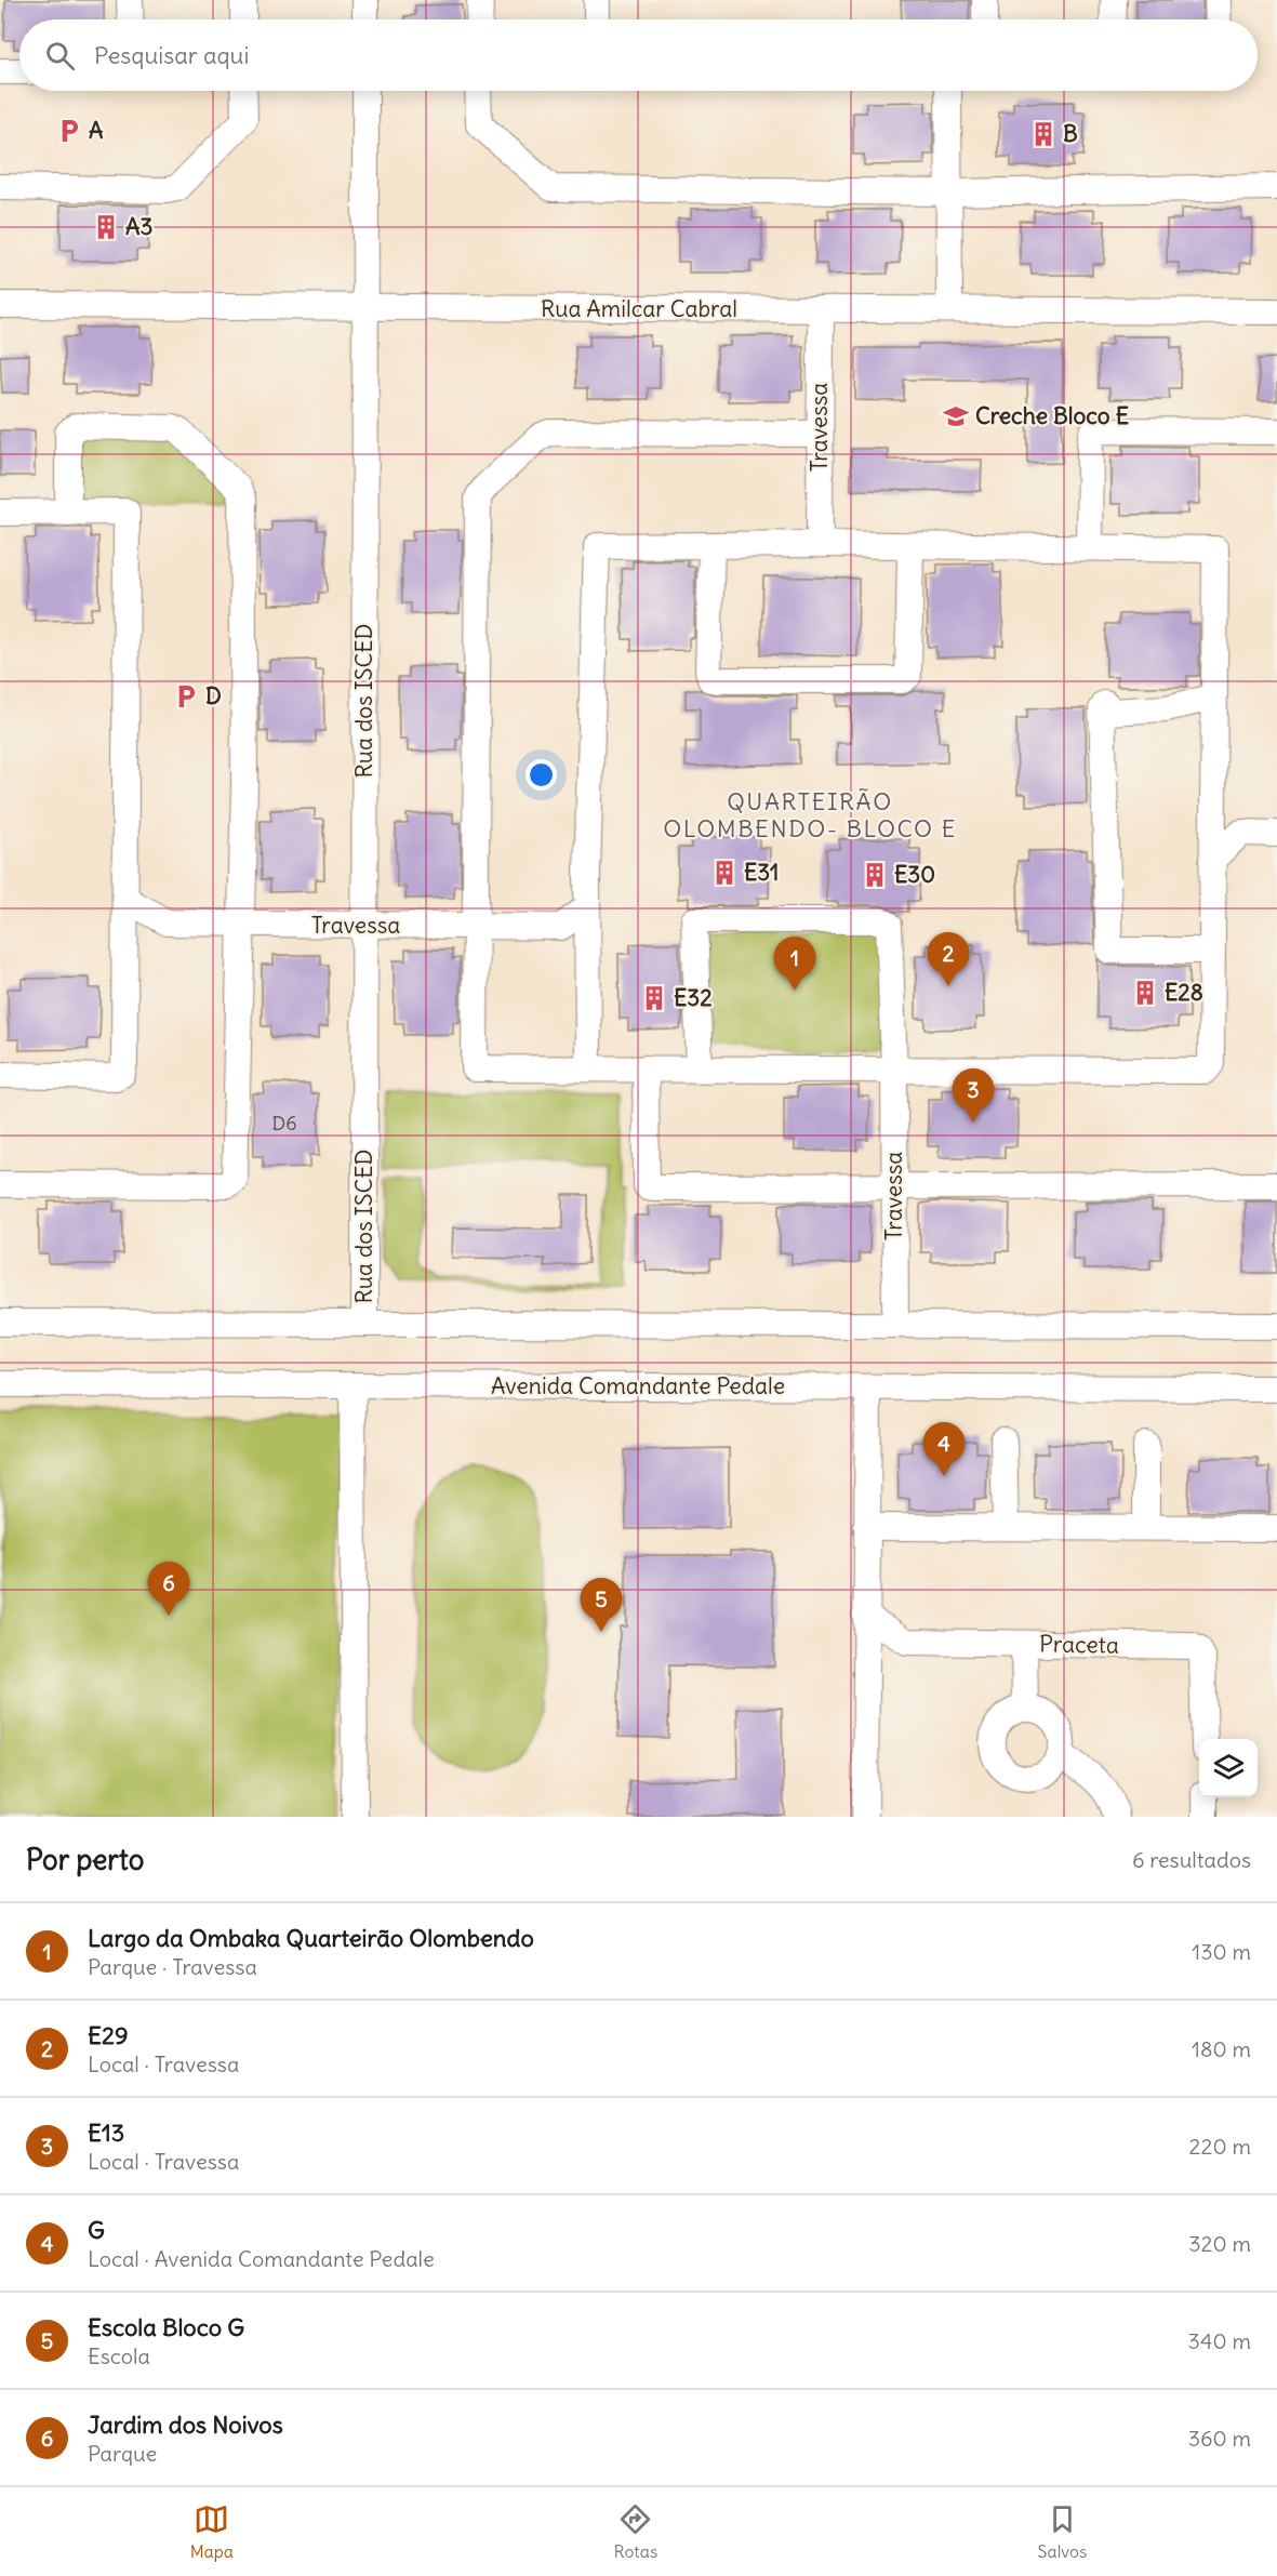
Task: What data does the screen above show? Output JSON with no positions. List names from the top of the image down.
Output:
{
  "streets": {
    "street": [
      "Rua Amilcar Cabral",
      "Travessa",
      "Rua dos ISCED",
      "Avenida Comandante Pedale",
      "Praceta"
    ]
  },
  "crossings": [
    ["Rua Amilcar Cabral", "Travessa"],
    ["Rua Amilcar Cabral", "Rua dos ISCED"],
    ["Travessa", "Rua dos ISCED"]
  ],
  "districts": ["QUARTEIRÃO OLOMBENDO- BLOCO E"],
  "places": {
    "parking": ["A", "D"],
    "building": [
      "B",
      "A3",
      "E31",
      "E30",
      "E28",
      "E32"
    ],
    "school or university": ["Creche Bloco E"]
  },
  "house_numbers": ["D6"],
  "page": {
    "search": "Pesquisar aqui",
    "pins": [
      "2",
      "1",
      "3",
      "4",
      "6",
      "5"
    ],
    "heading": ["Por perto", "6 resultados"],
    "list": [
      {
        "mark": "1",
        "name": "Largo da Ombaka Quarteirão Olombendo",
        "note": "Parque · Travessa",
        "value": "130 m"
      },
      {
        "mark": "2",
        "name": "E29",
        "note": "Local · Travessa",
        "value": "180 m"
      },
      {
        "mark": "3",
        "name": "E13",
        "note": "Local · Travessa",
        "value": "220 m"
      },
      {
        "mark": "4",
        "name": "G",
        "note": "Local · Avenida Comandante Pedale",
        "value": "320 m"
      },
      {
        "mark": "5",
        "name": "Escola Bloco G",
        "note": "Escola",
        "value": "340 m"
      },
      {
        "mark": "6",
        "name": "Jardim dos Noivos",
        "note": "Parque",
        "value": "360 m"
      }
    ],
    "nav": ["Mapa", "Rotas", "Salvos"]
  }
}
